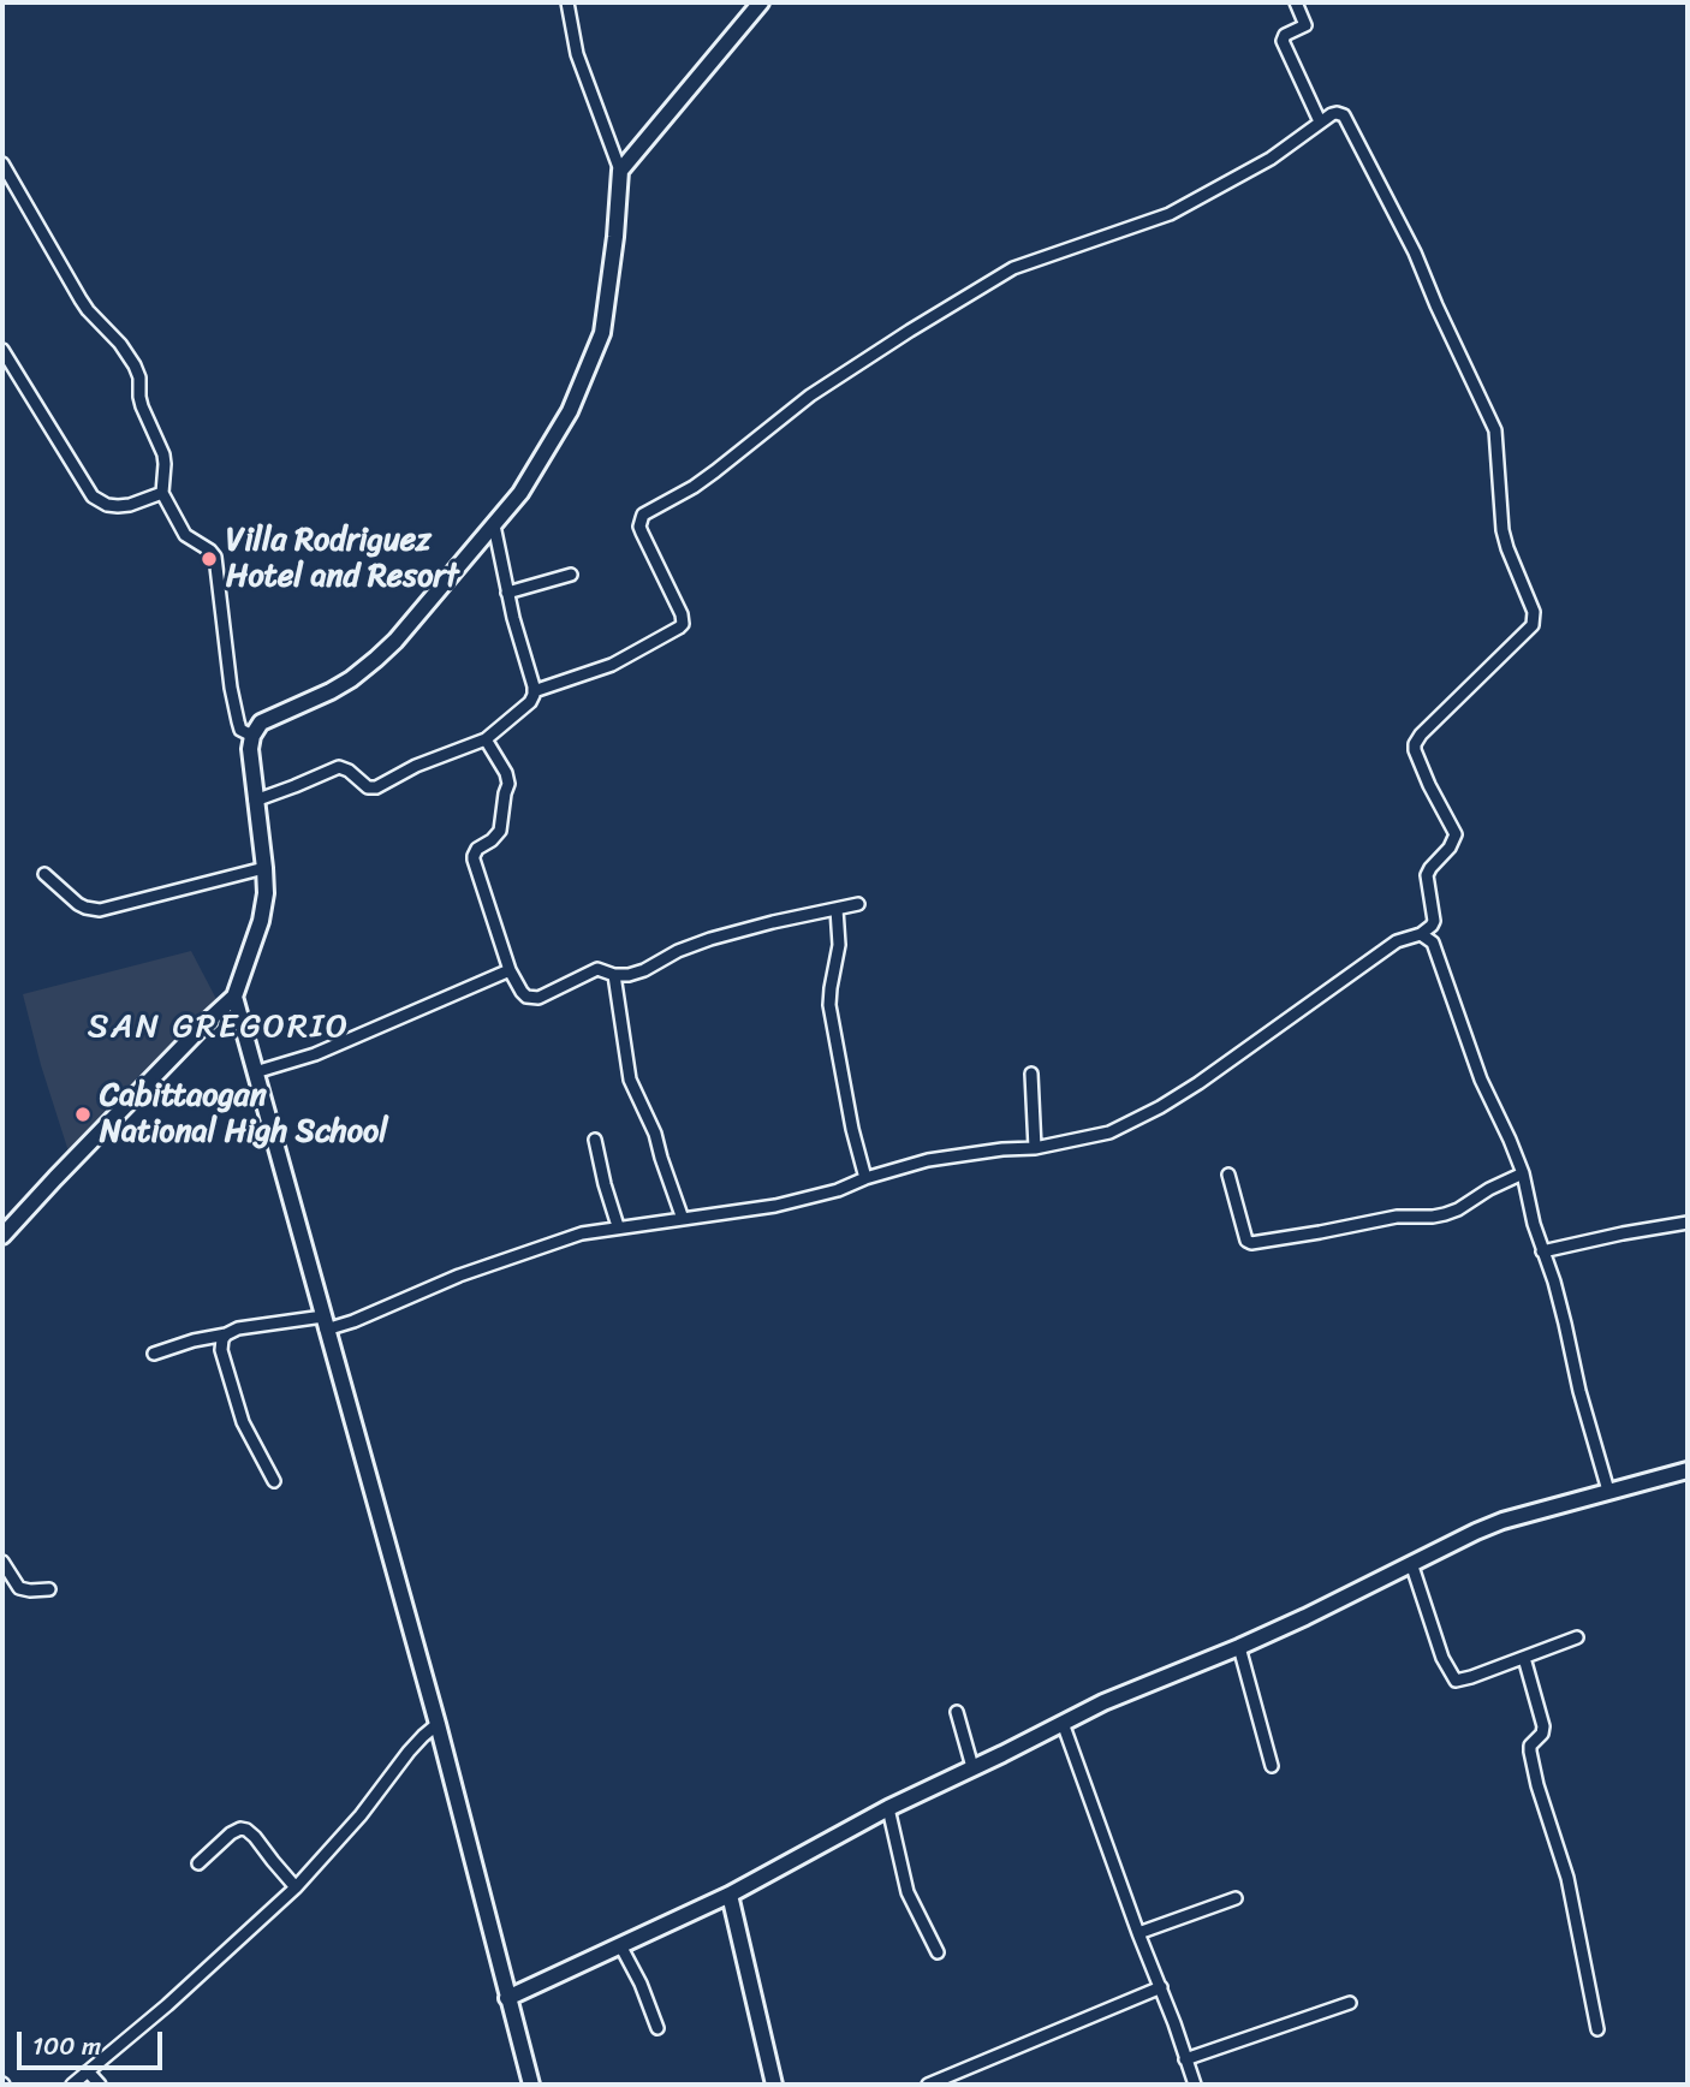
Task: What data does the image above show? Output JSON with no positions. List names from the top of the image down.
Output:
{
  "districts": ["SAN GREGORIO"],
  "places": ["Villa Rodriguez Hotel and Resort", "Cabittaogan National High School"],
  "scale_bar": "100 m"
}
